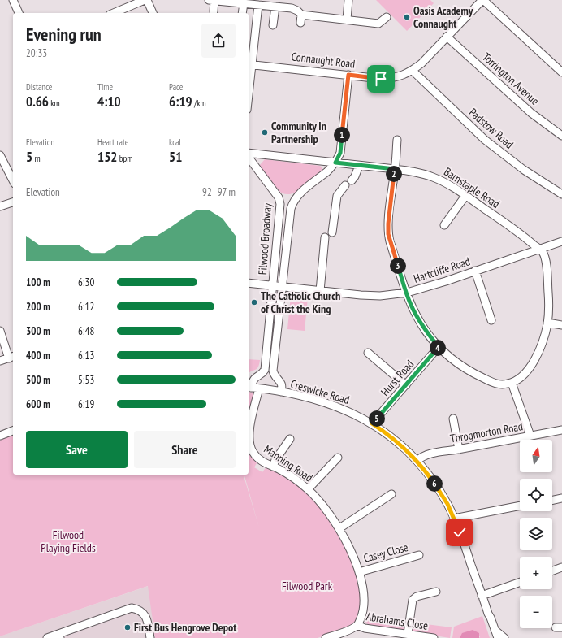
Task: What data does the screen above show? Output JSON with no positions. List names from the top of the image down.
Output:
{
  "streets": {
    "street": [
      "Connaught Road",
      "Torrington Avenue",
      "Padstow Road",
      "Barnstaple Road",
      "Filwood Broadway",
      "Hartcliffe Road",
      "Hurst Road",
      "Creswicke Road",
      "Throgmorton Road",
      "Manning Road",
      "Casey Close",
      "Abrahams Close"
    ]
  },
  "crossings": [
    ["Connaught Road", "Torrington Avenue"],
    ["Connaught Road", "Padstow Road"],
    ["Barnstaple Road", "Filwood Broadway"],
    ["Barnstaple Road", "Hartcliffe Road"],
    ["Filwood Broadway", "Hartcliffe Road"],
    ["Filwood Broadway", "Creswicke Road"],
    ["Hurst Road", "Creswicke Road"],
    ["Creswicke Road", "Throgmorton Road"],
    ["Creswicke Road", "Manning Road"],
    ["Manning Road", "Casey Close"],
    ["Manning Road", "Abrahams Close"]
  ],
  "parks": ["Filwood Playing Fields", "Filwood Park"],
  "places": [
    "Oasis Academy Connaught",
    "Community In Partnership",
    "The Catholic Church of Christ the King",
    "First Bus Hengrove Depot"
  ],
  "north": "top",
  "page": {
    "heading": ["Evening run", "20:33"],
    "stats": [
      ["Distance", "0.66 km"],
      ["Time", "4:10"],
      ["Pace", "6:19 /km"],
      ["Elevation", "5 m"],
      ["Heart rate", "152 bpm"],
      ["kcal", "51"]
    ],
    "pins": [
      "1",
      "2",
      "3",
      "4",
      "5",
      "6"
    ],
    "chart": ["Elevation", "92–97 m"],
    "list": [
      {
        "name": "100 m",
        "note": "6:30"
      },
      {
        "name": "200 m",
        "note": "6:12"
      },
      {
        "name": "300 m",
        "note": "6:48"
      },
      {
        "name": "400 m",
        "note": "6:13"
      },
      {
        "name": "500 m",
        "note": "5:53"
      },
      {
        "name": "600 m",
        "note": "6:19"
      }
    ],
    "buttons": ["Save", "Share"],
    "map_buttons": ["+", "−"]
  }
}
